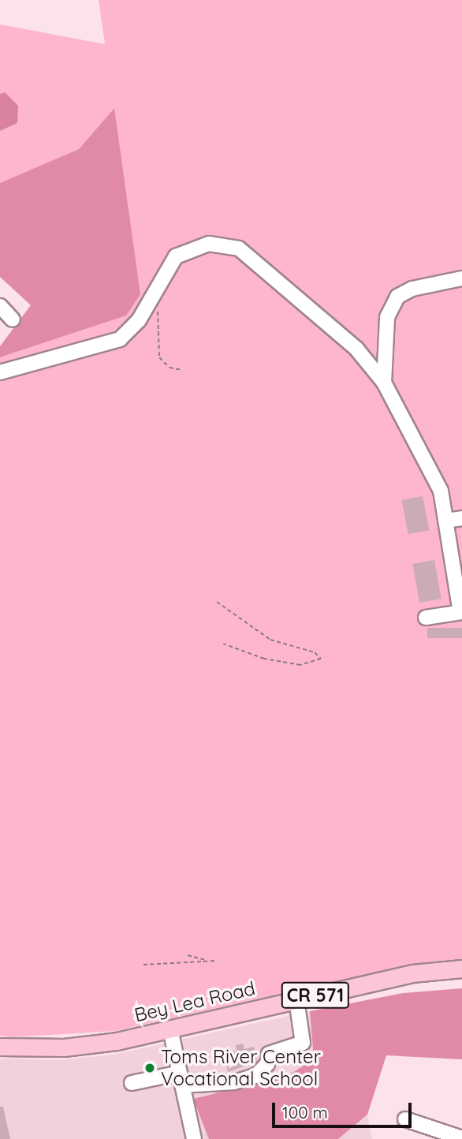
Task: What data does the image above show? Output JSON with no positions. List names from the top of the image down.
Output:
{
  "streets": {
    "main road": ["CR 571", "Bey Lea Road"]
  },
  "places": ["Toms River Center Vocational School"],
  "scale_bar": "100 m"
}
